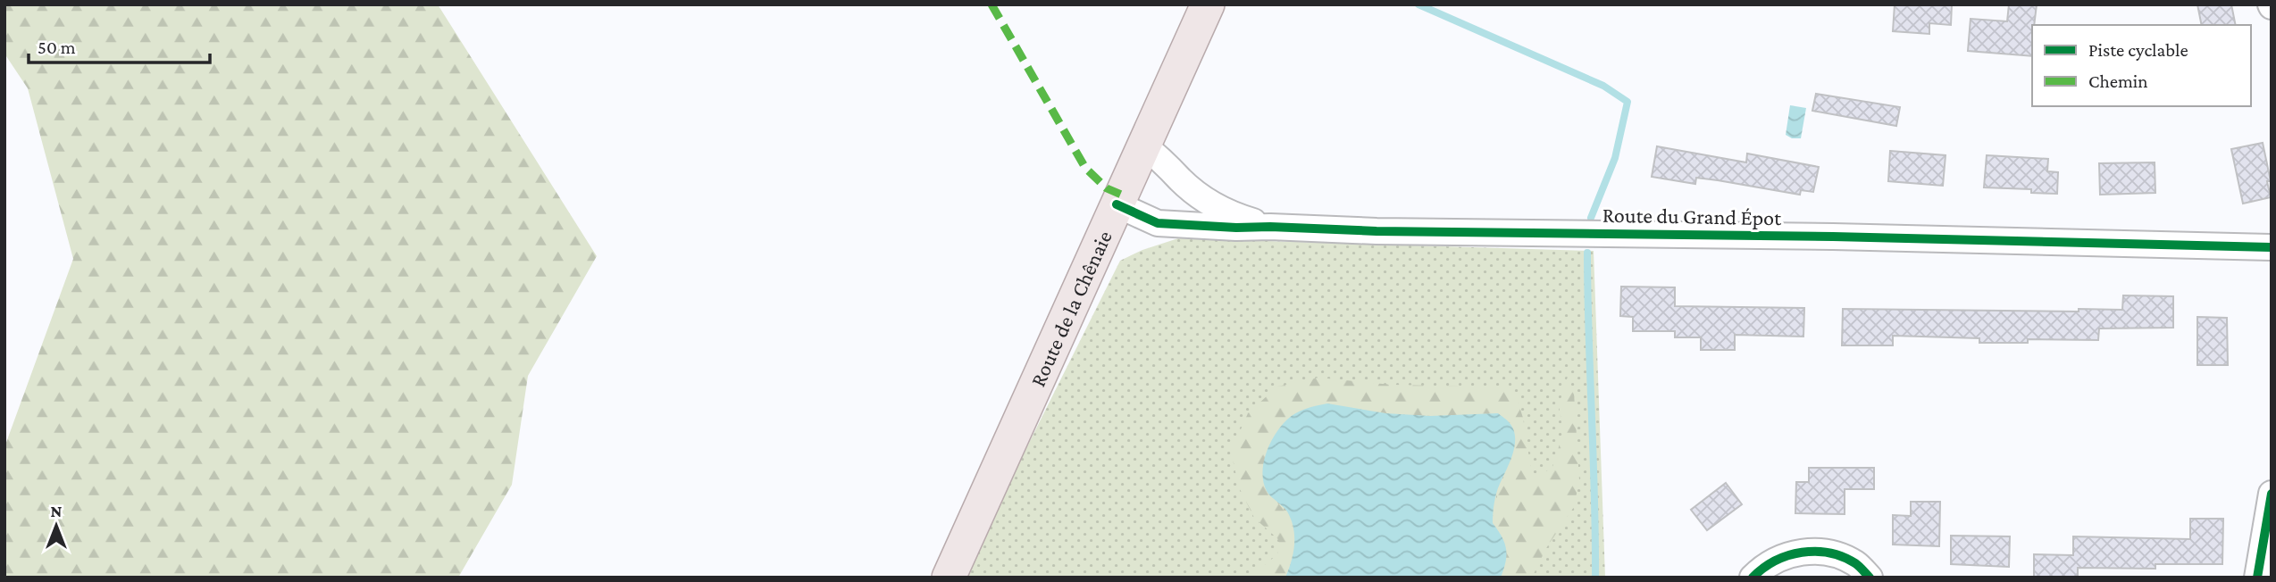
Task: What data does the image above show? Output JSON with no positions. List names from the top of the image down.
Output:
{
  "streets": {
    "main road": ["Route de la Chênaie"],
    "street": ["Route du Grand Épot"]
  },
  "crossings": [
    ["Route du Grand Épot", "Route de la Chênaie"]
  ],
  "legend": ["Piste cyclable", "Chemin"],
  "scale_bar": "50 m",
  "north": "top"
}
